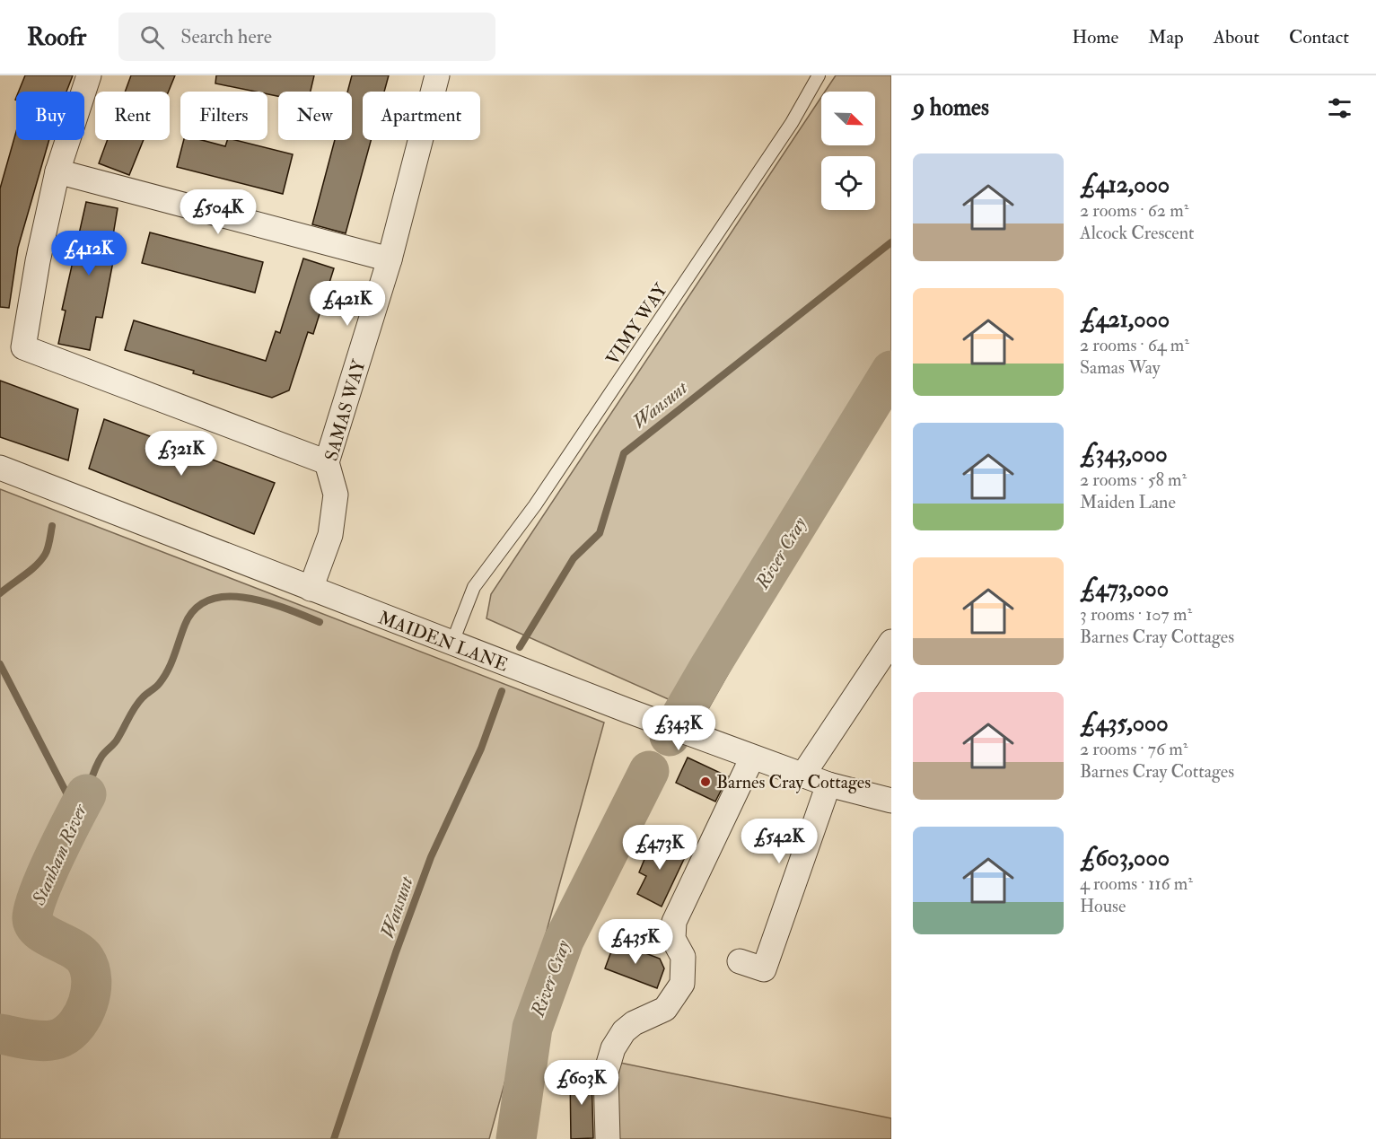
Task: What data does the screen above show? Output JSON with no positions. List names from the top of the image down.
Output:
{
  "streets": {
    "street": ["SAMAS WAY", "MAIDEN LANE"],
    "lane": ["VIMY WAY"]
  },
  "crossings": [
    ["VIMY WAY", "MAIDEN LANE"],
    ["SAMAS WAY", "MAIDEN LANE"]
  ],
  "water": ["Wansunt", "River Cray", "Stanham River"],
  "places": ["Barnes Cray Cottages"],
  "north": "bottom right",
  "page": {
    "header": "Roofr",
    "search": "Search here",
    "nav": [
      "Home",
      "Map",
      "About",
      "Contact"
    ],
    "heading": "9 homes",
    "chip": [
      "Buy",
      "Rent",
      "Filters",
      "New",
      "Apartment"
    ],
    "list": [
      {
        "name": "£412,000",
        "note": "2 rooms · 62 m² · Alcock Crescent"
      },
      {
        "name": "£421,000",
        "note": "2 rooms · 64 m² · Samas Way"
      },
      {
        "name": "£343,000",
        "note": "2 rooms · 58 m² · Maiden Lane"
      },
      {
        "name": "£473,000",
        "note": "3 rooms · 107 m² · Barnes Cray Cottages"
      },
      {
        "name": "£435,000",
        "note": "2 rooms · 76 m² · Barnes Cray Cottages"
      },
      {
        "name": "£603,000",
        "note": "4 rooms · 116 m² · House"
      }
    ],
    "price": [
      "£504K",
      "£412K",
      "£421K",
      "£321K",
      "£343K",
      "£542K",
      "£473K",
      "£435K",
      "£603K"
    ]
  }
}
